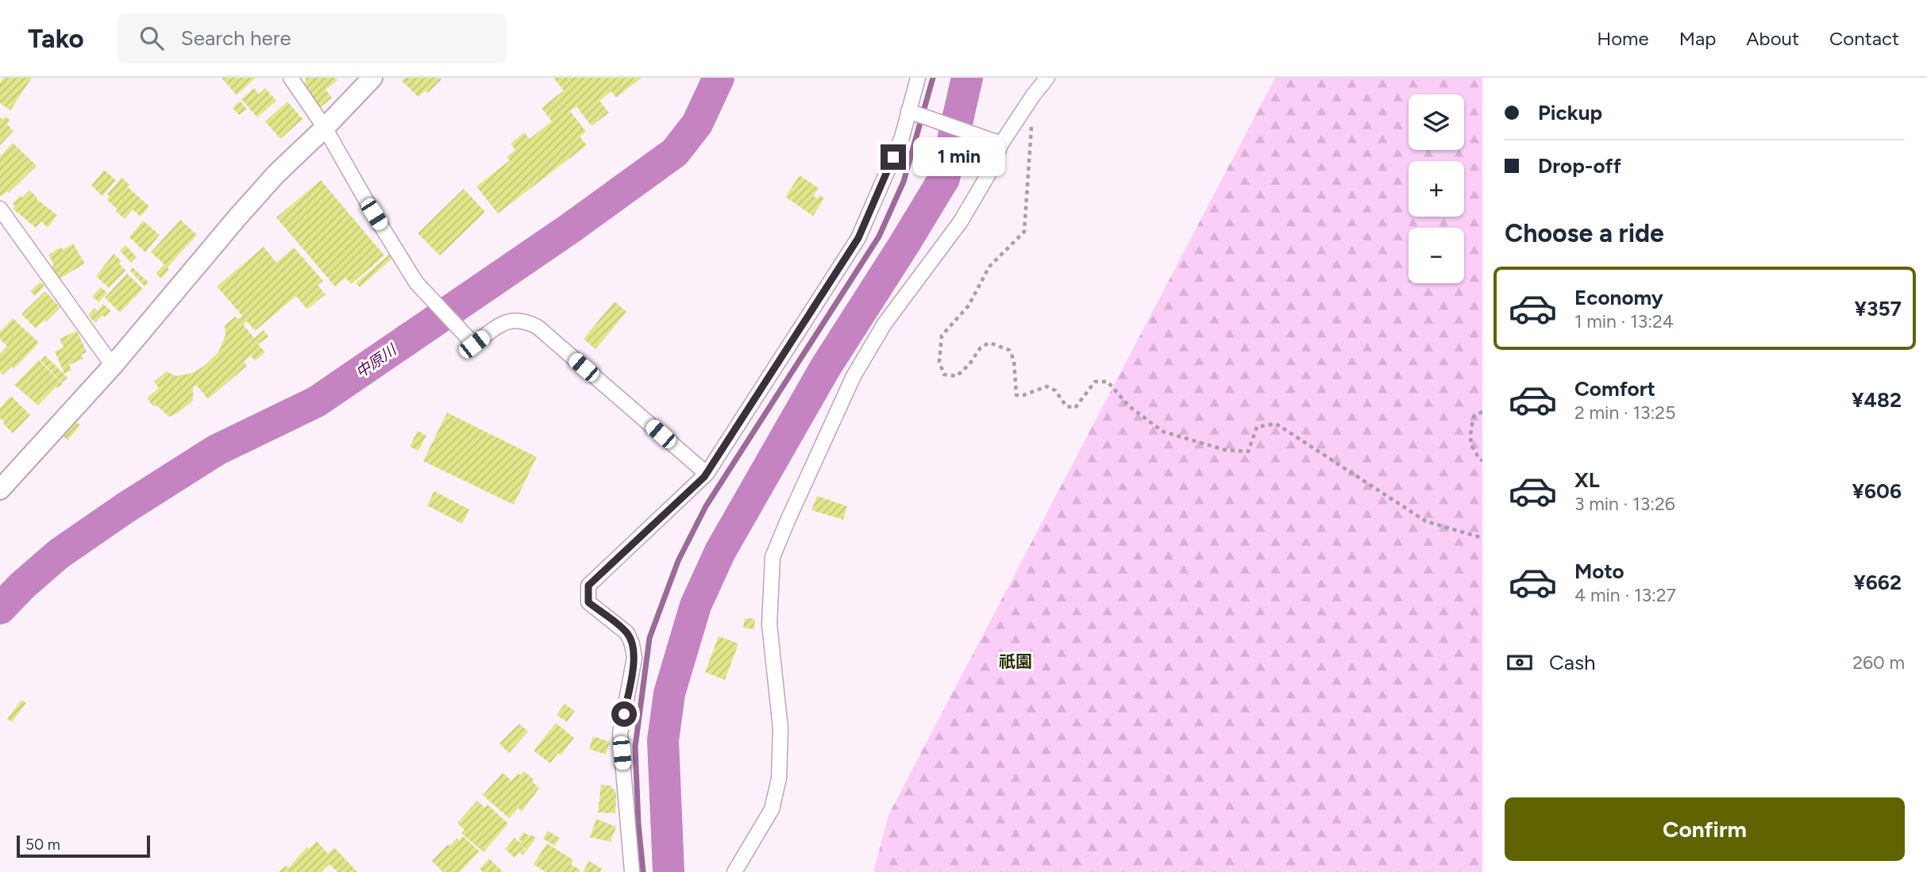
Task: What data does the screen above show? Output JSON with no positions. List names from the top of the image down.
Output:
{
  "districts": ["祇園"],
  "water": ["中原川"],
  "scale_bar": "50 m",
  "page": {
    "header": "Tako",
    "search": "Search here",
    "nav": [
      "Home",
      "Map",
      "About",
      "Contact"
    ],
    "banner": ["Pickup", "Drop-off"],
    "map_buttons": ["+", "−"],
    "bubble": "1 min",
    "heading": "Choose a ride",
    "list": [
      {
        "name": "Economy",
        "note": "1 min · 13:24",
        "value": "¥357"
      },
      {
        "name": "Comfort",
        "note": "2 min · 13:25",
        "value": "¥482"
      },
      {
        "name": "XL",
        "note": "3 min · 13:26",
        "value": "¥606"
      },
      {
        "name": "Moto",
        "note": "4 min · 13:27",
        "value": "¥662"
      }
    ],
    "pay": ["Cash", "260 m"],
    "buttons": "Confirm",
    "scale": "50 m"
  }
}
